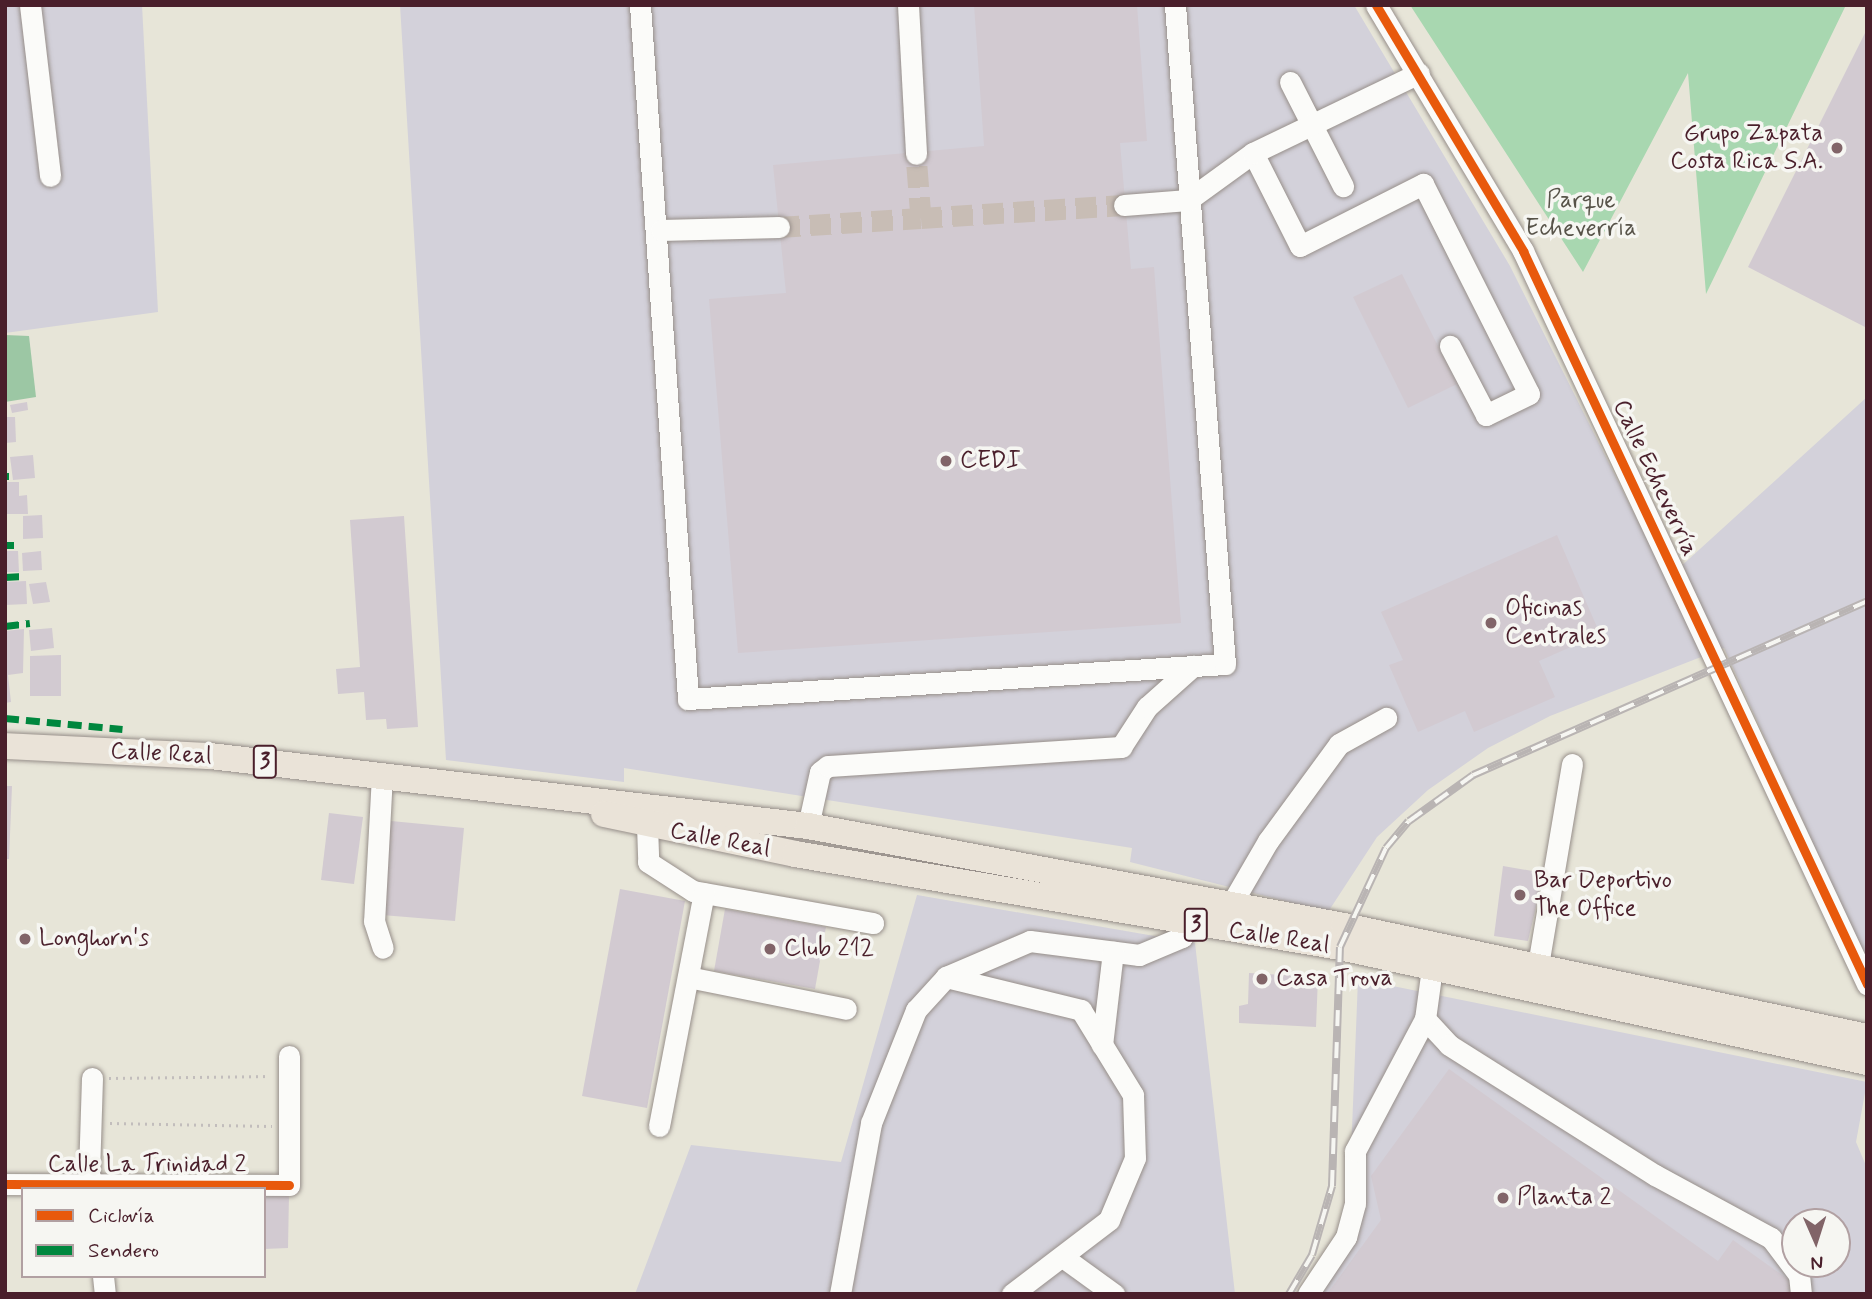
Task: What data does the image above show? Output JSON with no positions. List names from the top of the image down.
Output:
{
  "streets": {
    "main road": ["Calle Real", "3"],
    "street": ["Calle Echeverría", "Calle La Trinidad 2"]
  },
  "parks": ["Parque Echeverría"],
  "places": [
    "Grupo Zapata Costa Rica S.A.",
    "CEDI",
    "Oficinas Centrales",
    "Bar Deportivo The Office",
    "Longhorn's",
    "Club 212",
    "Casa Trova",
    "Planta 2"
  ],
  "legend": ["Ciclovía", "Sendero"],
  "north": "bottom"
}
